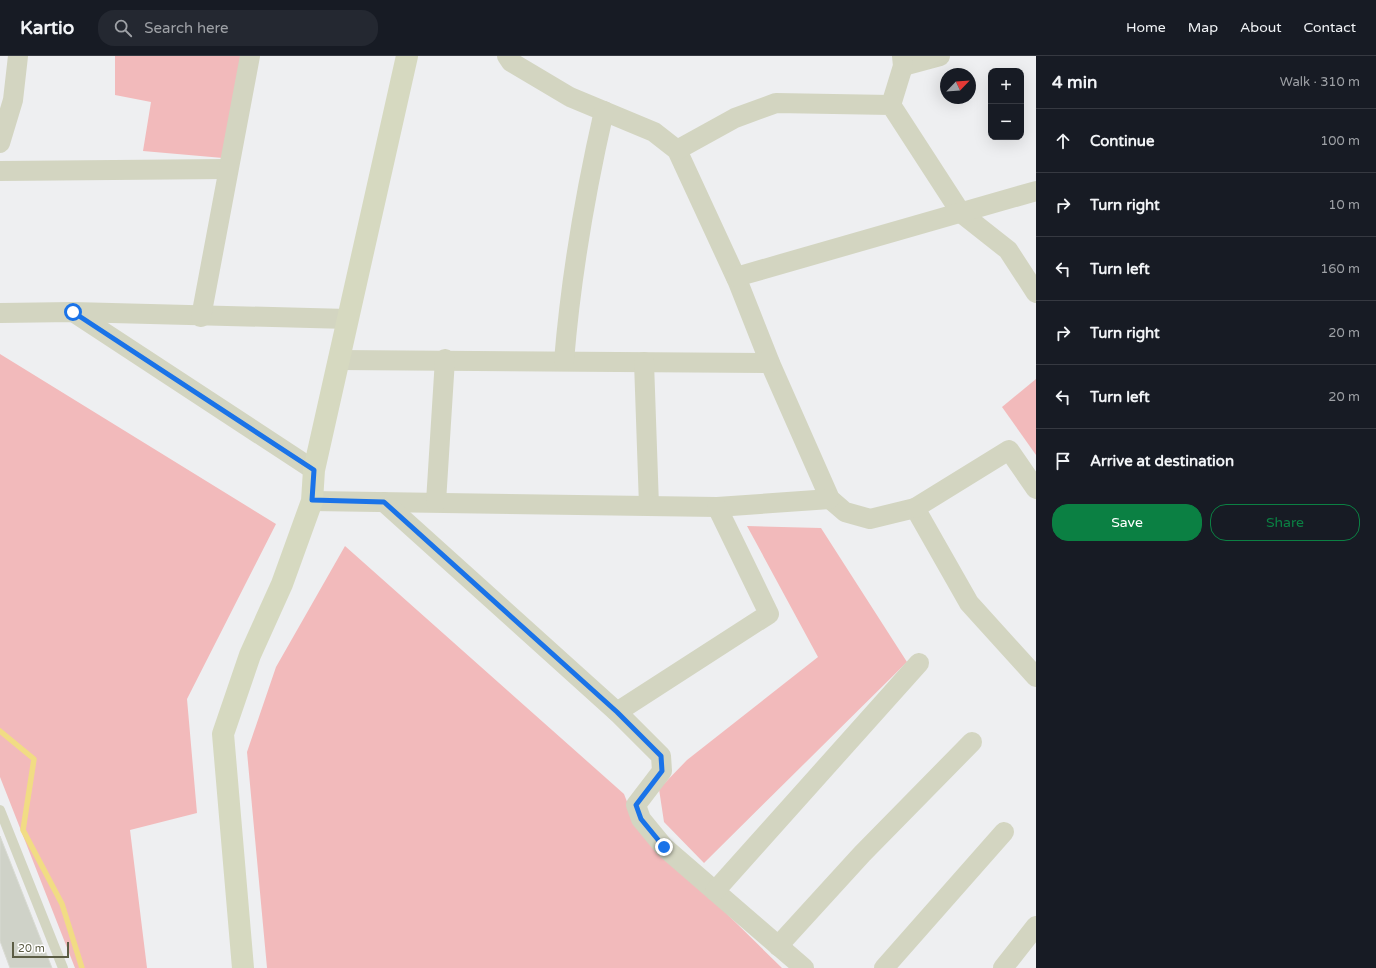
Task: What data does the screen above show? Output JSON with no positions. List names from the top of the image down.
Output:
{
  "scale_bar": "20 m",
  "north": "top right",
  "page": {
    "header": "Kartio",
    "search": "Search here",
    "nav": [
      "Home",
      "Map",
      "About",
      "Contact"
    ],
    "heading": ["4 min", "Walk · 310 m"],
    "map_buttons": ["+", "−"],
    "list": [
      ["Continue", "100 m"],
      ["Turn right", "10 m"],
      ["Turn left", "160 m"],
      ["Turn right", "20 m"],
      ["Turn left", "20 m"],
      "Arrive at destination"
    ],
    "buttons": ["Save", "Share"],
    "scale": "20 m"
  }
}
